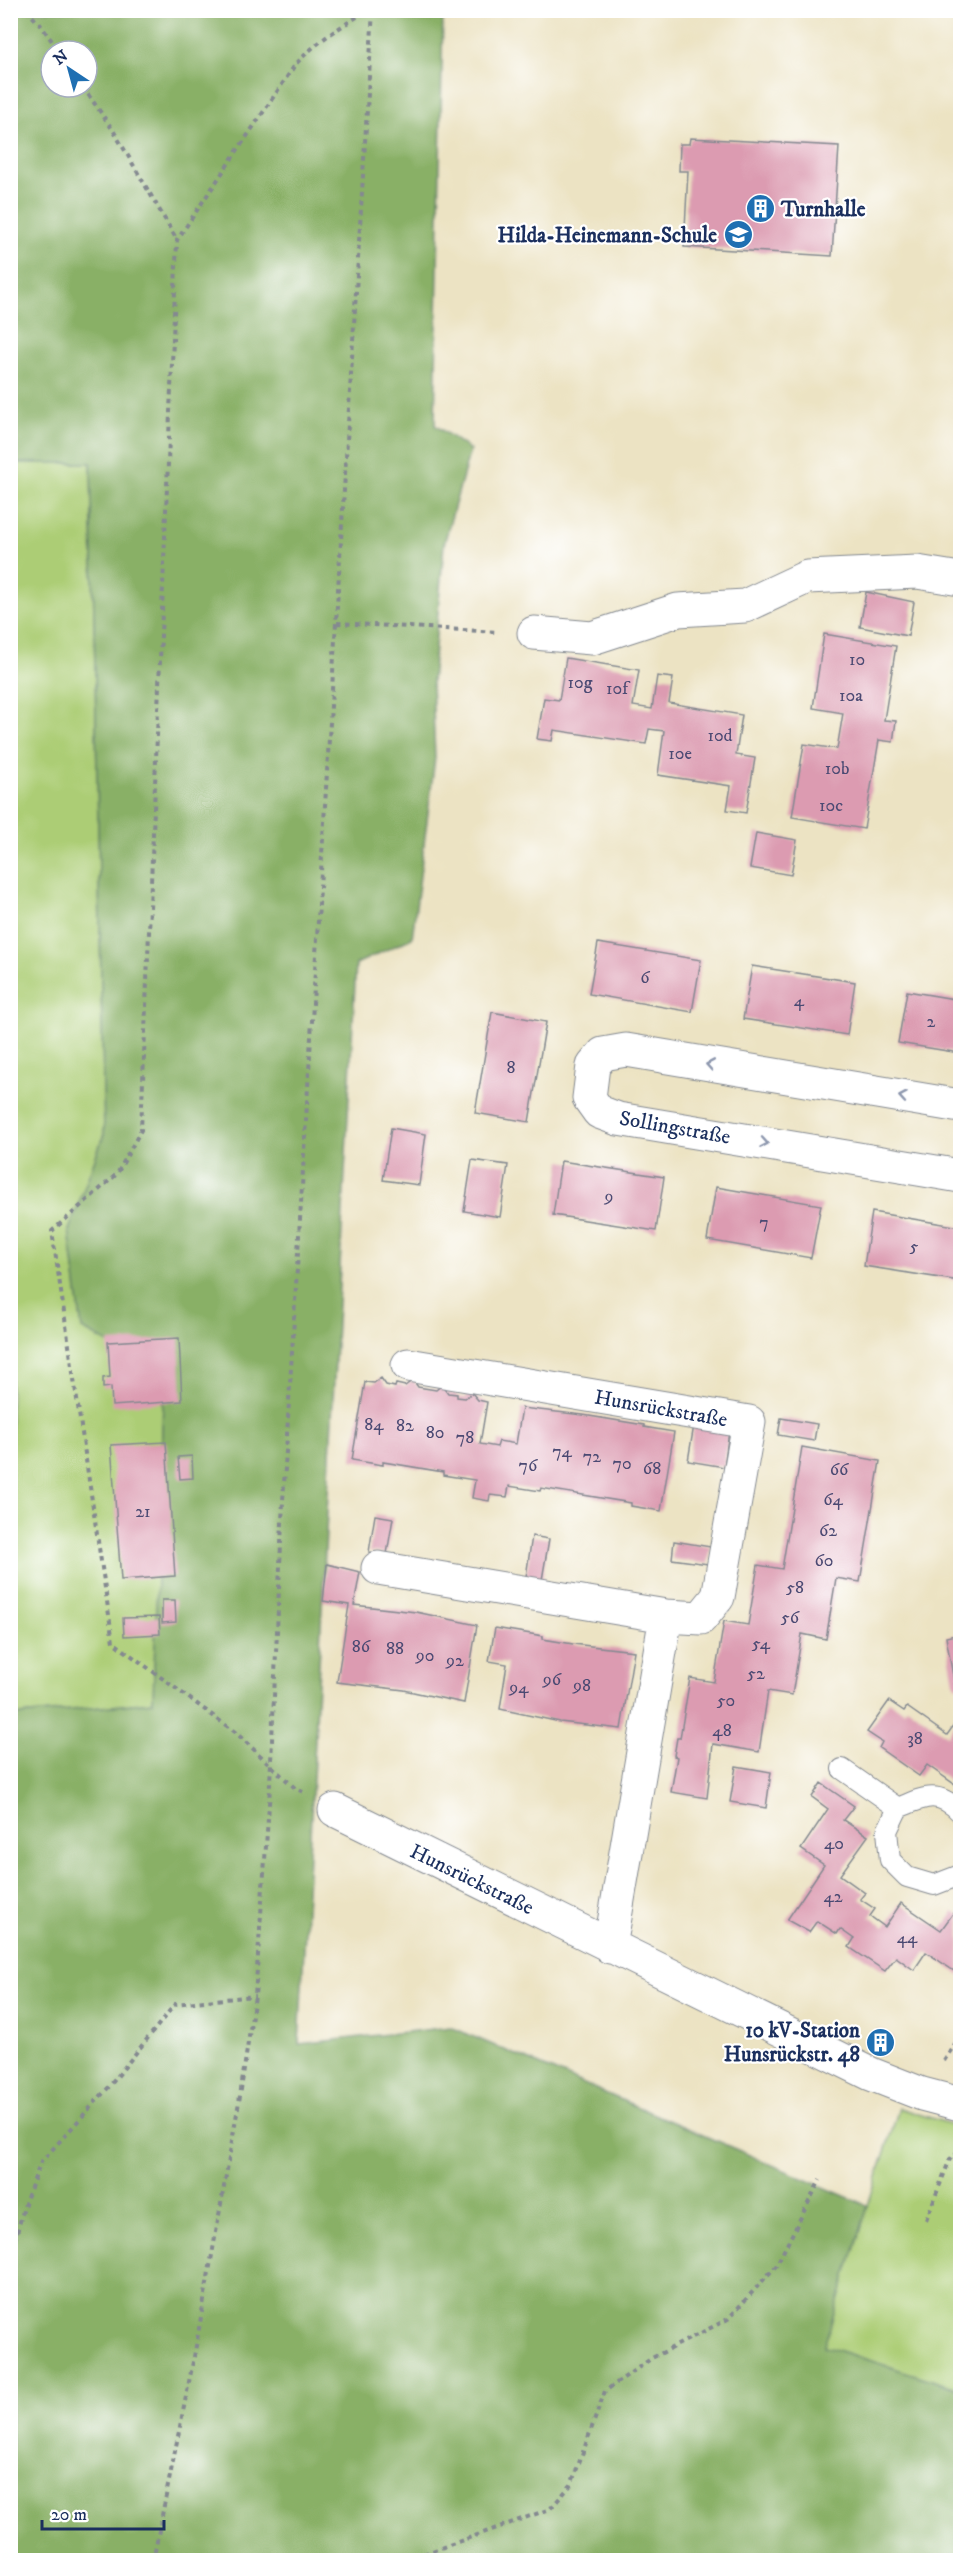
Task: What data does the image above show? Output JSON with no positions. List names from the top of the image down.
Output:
{
  "streets": {
    "street": ["Sollingstraße", "Hunsrückstraße"]
  },
  "places": {
    "building": ["Turnhalle", "10 kV-Station Hunsrückstr. 48"],
    "school or university": ["Hilda-Heinemann-Schule"]
  },
  "house_numbers": [
    "10",
    "10g",
    "10f",
    "10a",
    "10d",
    "10e",
    "10b",
    "10c",
    "6",
    "4",
    "2",
    "8",
    "9",
    "7",
    "5",
    "84",
    "82",
    "80",
    "78",
    "74",
    "72",
    "70",
    "76",
    "68",
    "66",
    "64",
    "21",
    "62",
    "60",
    "58",
    "56",
    "54",
    "86",
    "88",
    "90",
    "92",
    "52",
    "96",
    "98",
    "94",
    "50",
    "48",
    "38",
    "40",
    "42",
    "44"
  ],
  "scale_bar": "20 m",
  "north": "top left"
}
